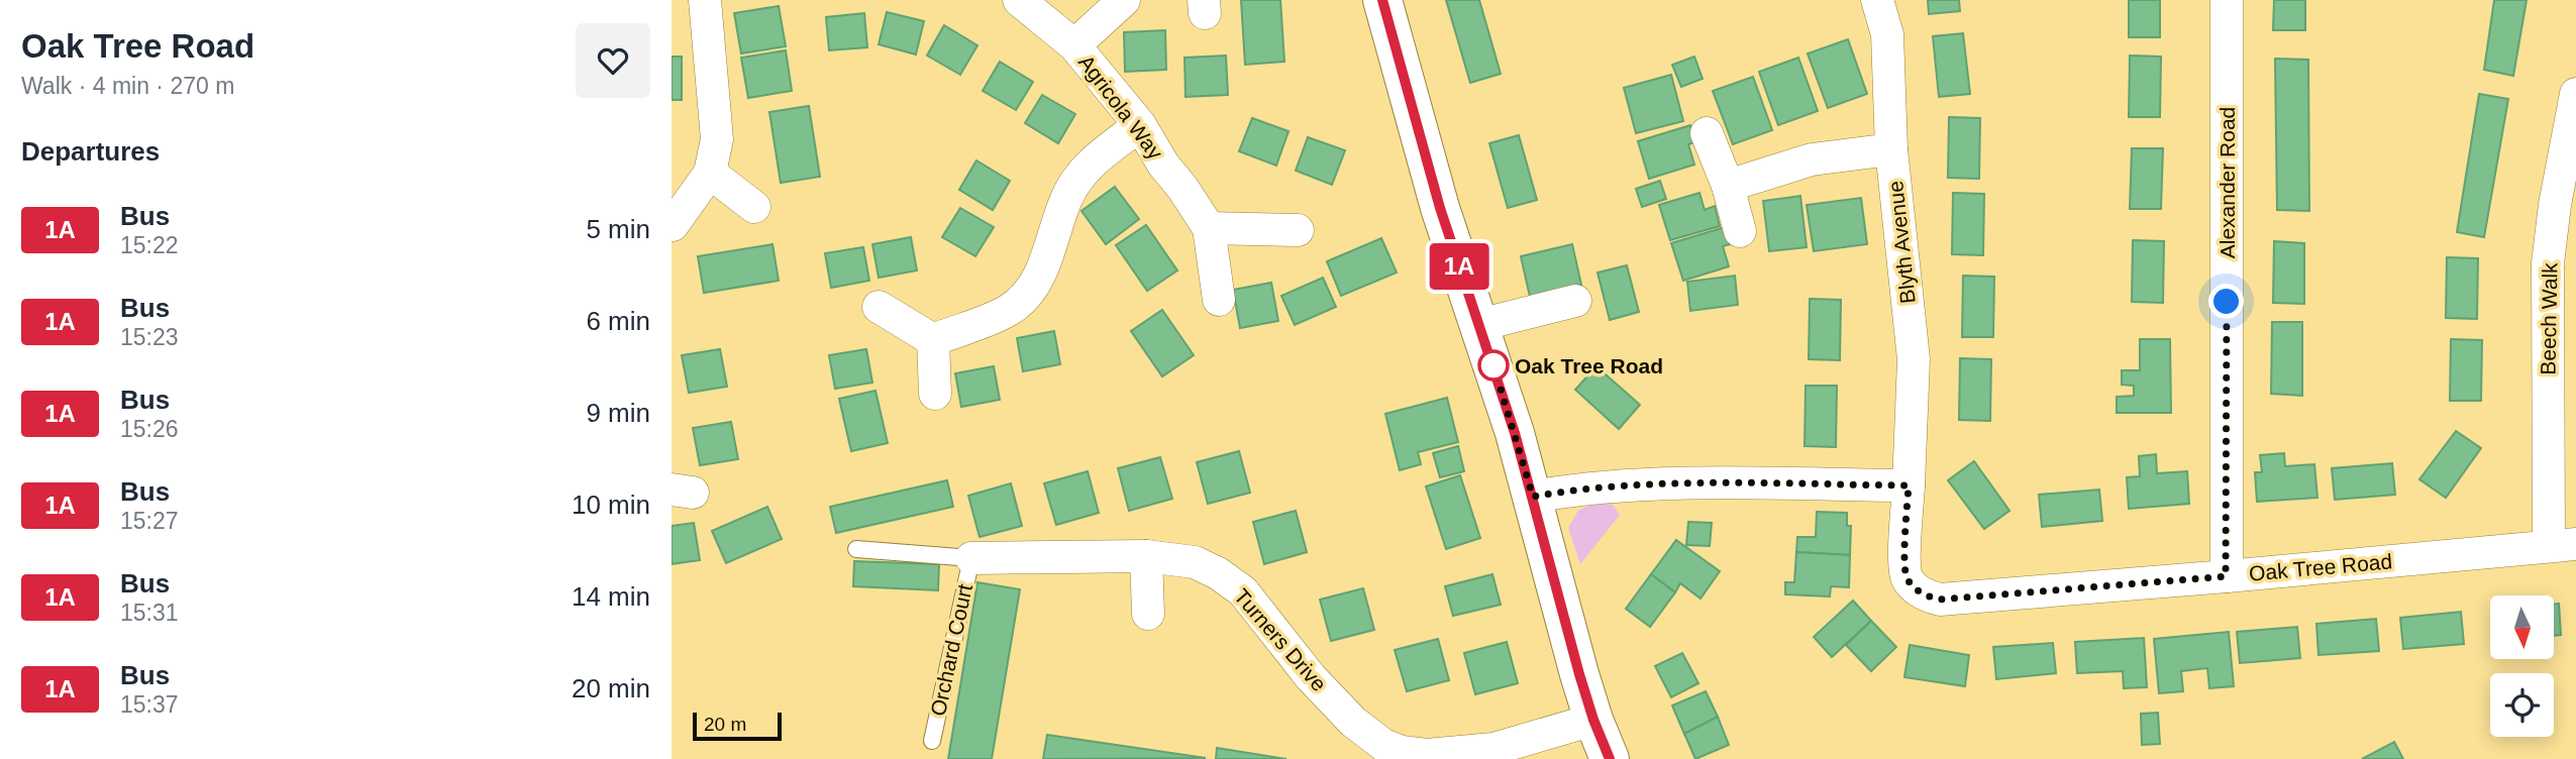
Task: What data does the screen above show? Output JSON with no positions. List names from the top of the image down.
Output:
{
  "streets": {
    "street": [
      "Agricola Way",
      "Alexander Road",
      "Blyth Avenue",
      "Beech Walk",
      "Oak Tree Road",
      "Turners Drive"
    ],
    "lane": ["Orchard Court"]
  },
  "crossings": [
    ["Alexander Road", "Oak Tree Road"],
    ["Blyth Avenue", "Oak Tree Road"],
    ["Beech Walk", "Oak Tree Road"],
    ["Turners Drive", "Orchard Court"]
  ],
  "places": ["Oak Tree Road"],
  "lines": ["bus line 1A"],
  "scale_bar": "20 m",
  "north": "bottom",
  "page": {
    "heading": [
      ["Oak Tree Road", "Walk · 4 min · 270 m"],
      "Departures"
    ],
    "on_map": "1A",
    "list": [
      {
        "mark": "1A",
        "name": "Bus",
        "note": "15:22",
        "value": "5 min"
      },
      {
        "mark": "1A",
        "name": "Bus",
        "note": "15:23",
        "value": "6 min"
      },
      {
        "mark": "1A",
        "name": "Bus",
        "note": "15:26",
        "value": "9 min"
      },
      {
        "mark": "1A",
        "name": "Bus",
        "note": "15:27",
        "value": "10 min"
      },
      {
        "mark": "1A",
        "name": "Bus",
        "note": "15:31",
        "value": "14 min"
      },
      {
        "mark": "1A",
        "name": "Bus",
        "note": "15:37",
        "value": "20 min"
      }
    ],
    "scale": "20 m"
  }
}
